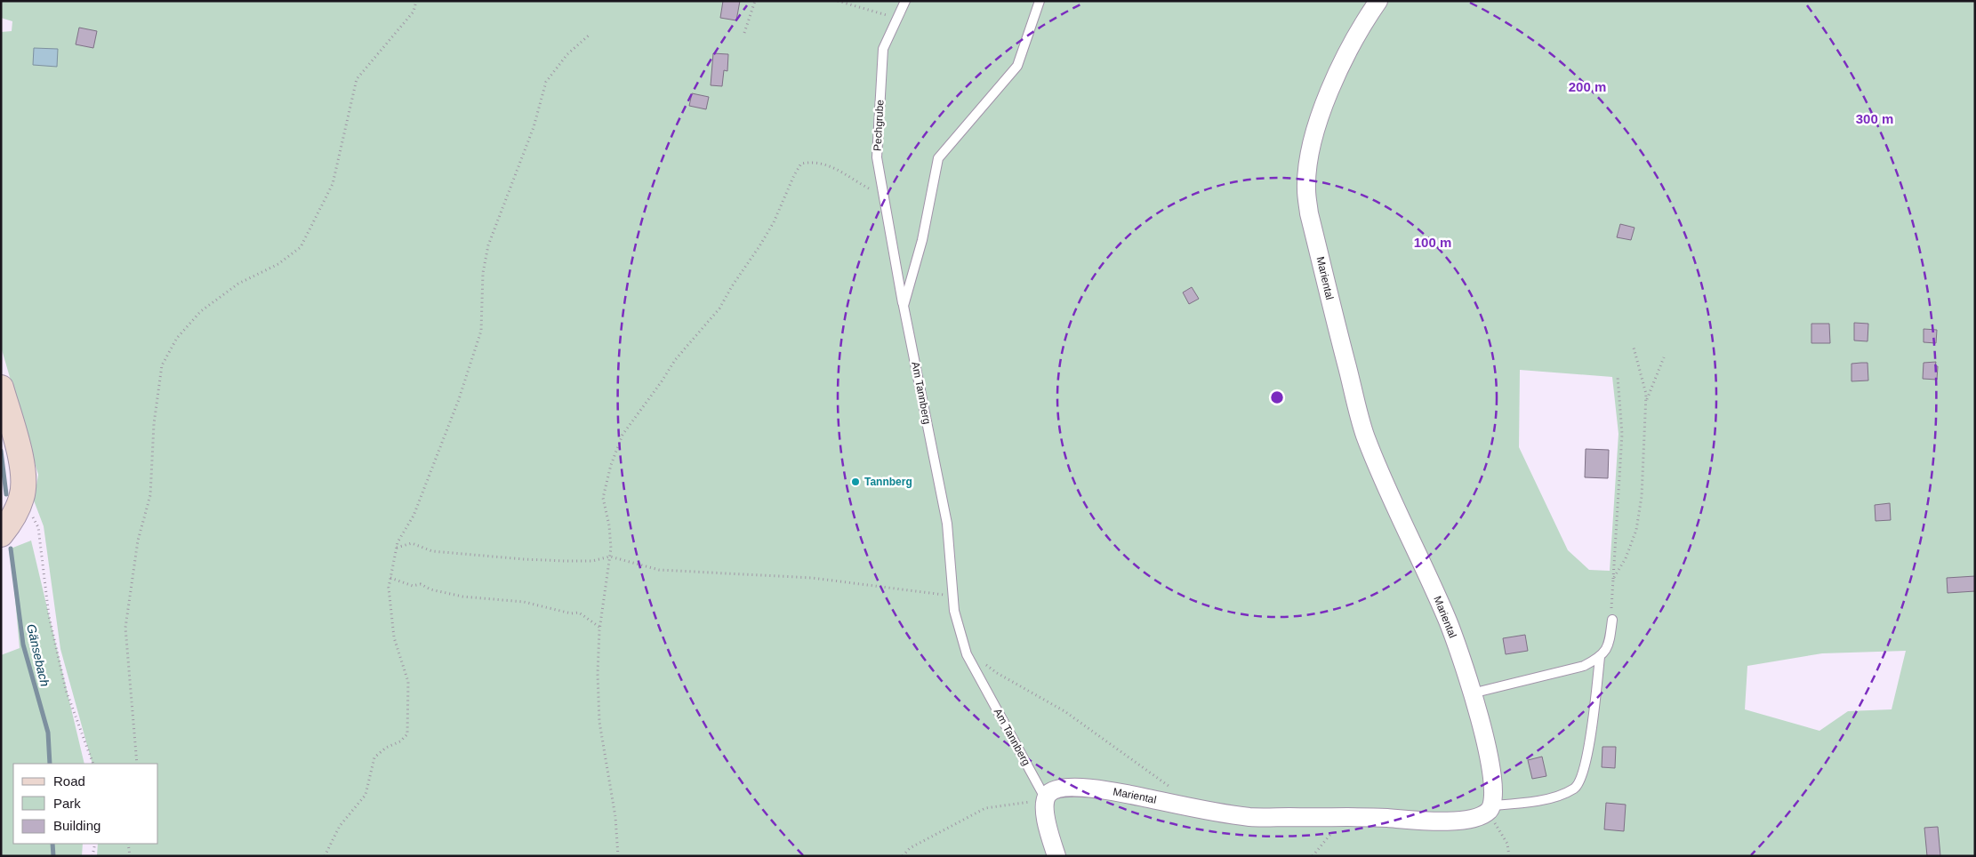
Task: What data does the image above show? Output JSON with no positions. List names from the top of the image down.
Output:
{
  "streets": {
    "street": ["Mariental"],
    "lane": ["Pechgrube", "Am Tannberg"]
  },
  "crossings": [
    ["Pechgrube", "Am Tannberg"],
    ["Mariental", "Am Tannberg"]
  ],
  "water": ["Gänsebach"],
  "places": ["Tannberg"],
  "legend": ["Road", "Park", "Building"],
  "rings": ["200 m", "300 m", "100 m"]
}
